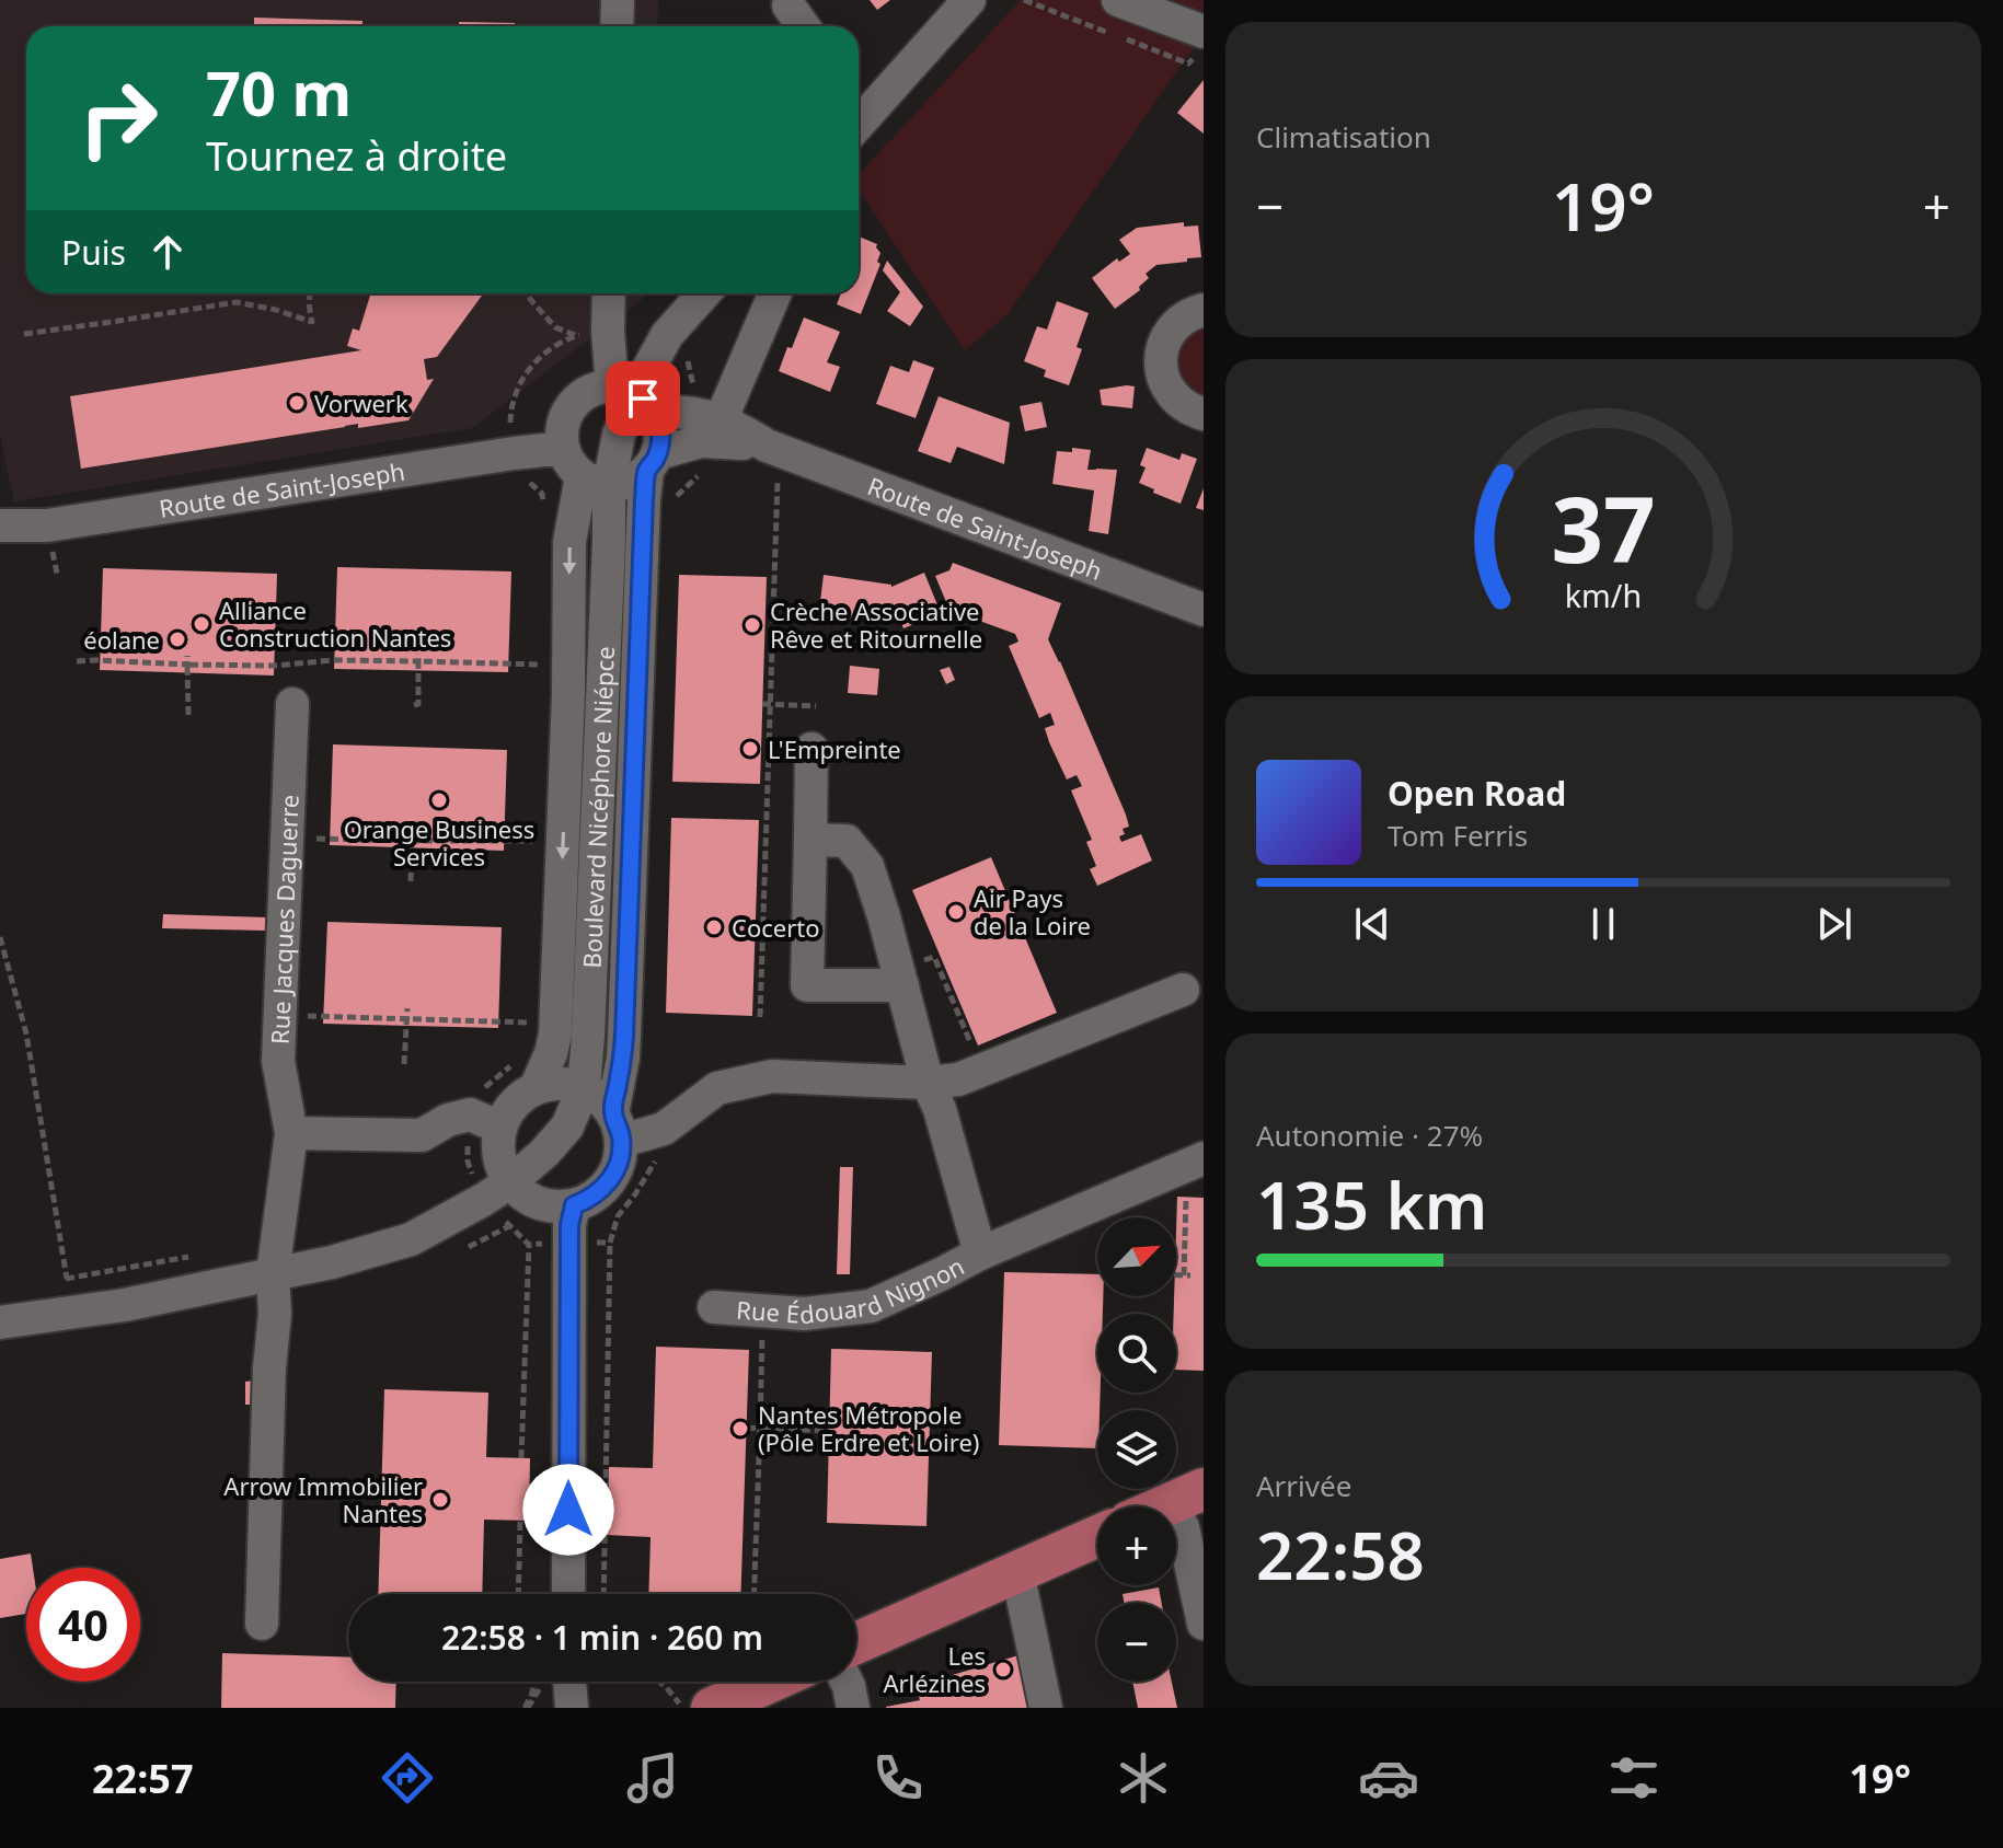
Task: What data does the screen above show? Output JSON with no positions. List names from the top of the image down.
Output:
{
  "streets": {
    "street": [
      "Route de Saint-Joseph",
      "Boulevard Nicéphore Niépce",
      "Rue Jacques Daguerre",
      "Rue Édouard Nignon"
    ]
  },
  "crossings": [
    ["Route de Saint-Joseph", "Boulevard Nicéphore Niépce"]
  ],
  "places": [
    "Vorwerk",
    "Alliance Construction Nantes",
    "Crèche Associative Rêve et Ritournelle",
    "éolane",
    "L'Empreinte",
    "Orange Business Services",
    "Air Pays de la Loire",
    "Cocerto",
    "Nantes Métropole (Pôle Erdre et Loire)",
    "Arrow Immobilier Nantes",
    "Les Arlézines"
  ],
  "north": "top right",
  "page": {
    "tile": [
      "Climatisation",
      ["Autonomie · 27%", "135 km"],
      ["Arrivée", "22:58"]
    ],
    "turn": ["70 m", "Tournez à droite"],
    "heat": ["−", "19°", "+"],
    "then": "Puis",
    "song": ["Open Road", "Tom Ferris"],
    "map_buttons": ["+", "−"],
    "limit": "40",
    "trip": "22:58 · 1 min · 260 m",
    "tabs": ["22:57", "19°"],
    "gauge": ["37", "km/h"]
  }
}
